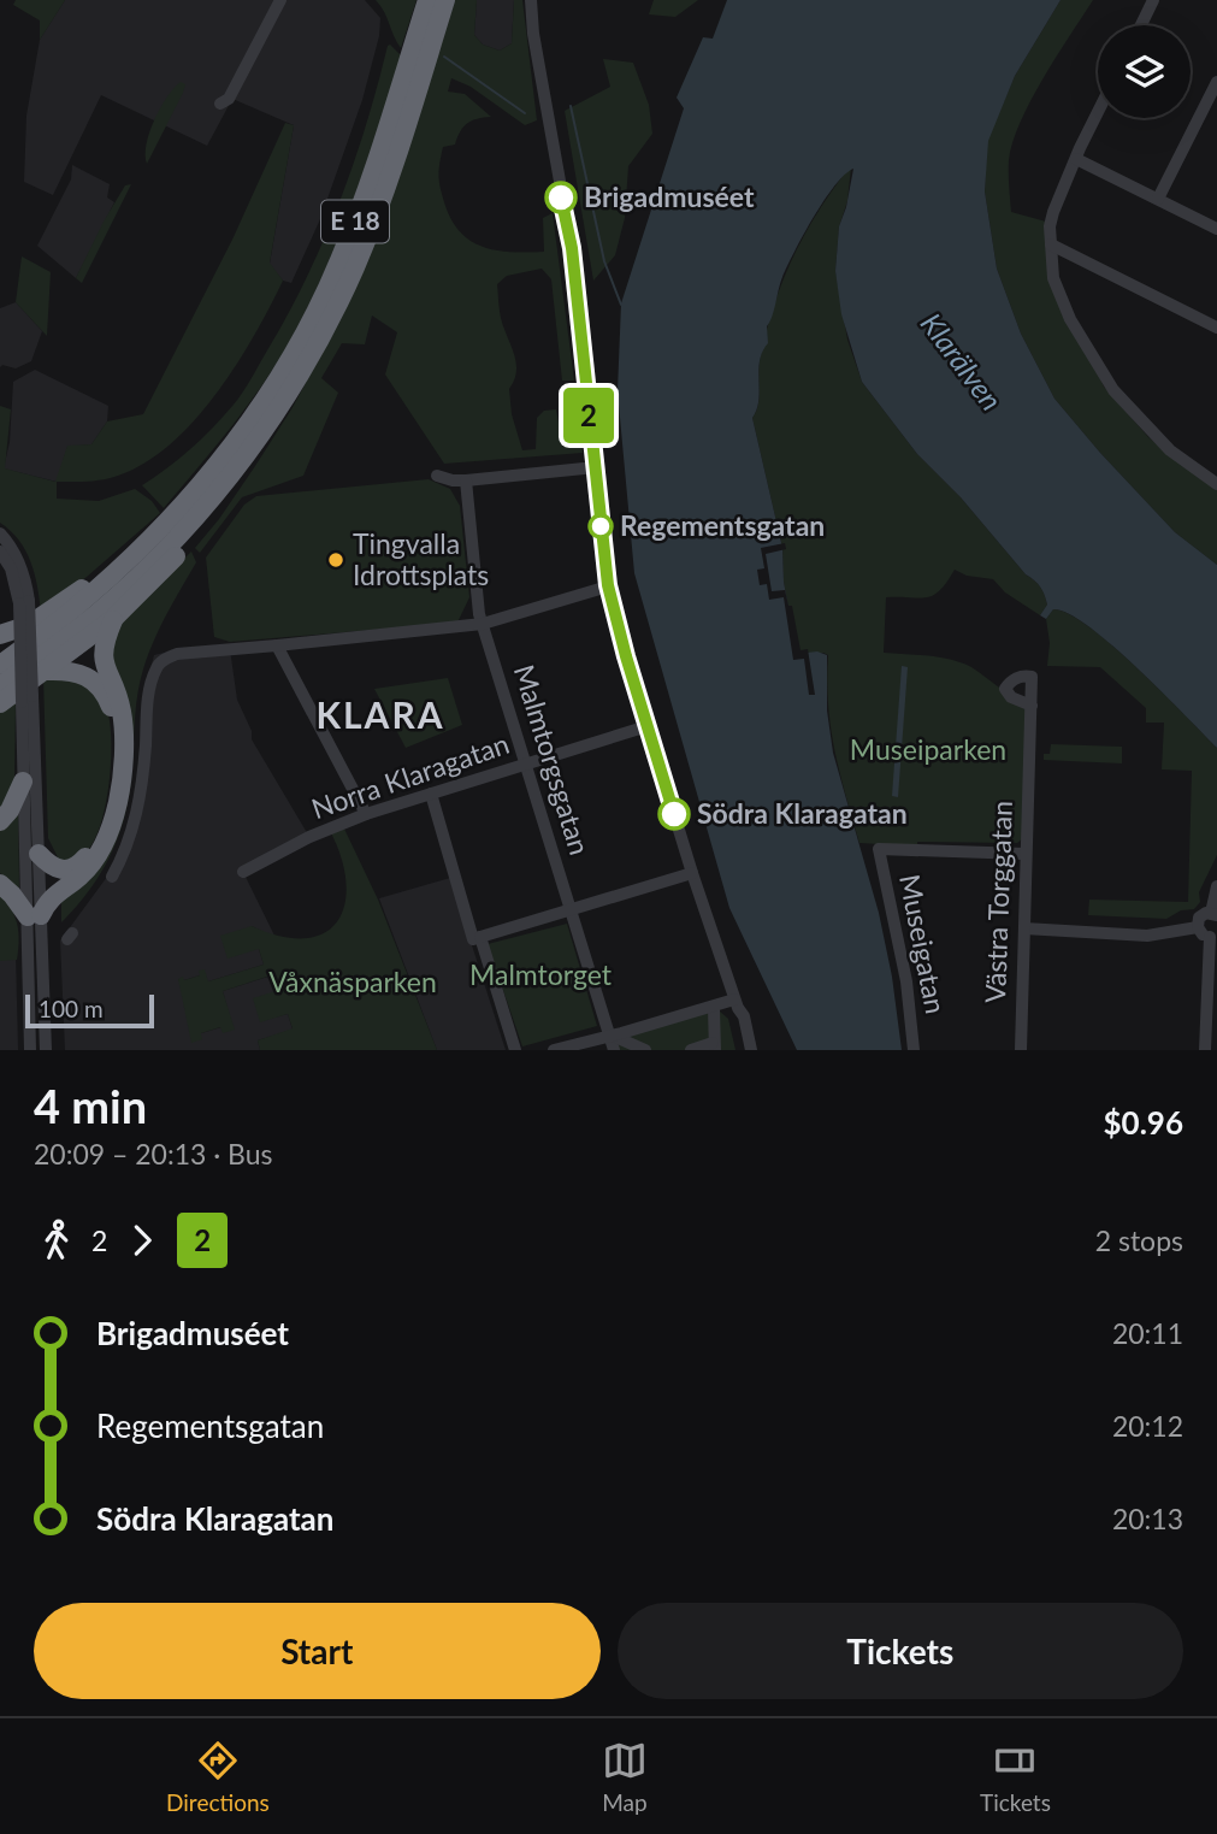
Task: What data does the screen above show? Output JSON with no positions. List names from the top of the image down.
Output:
{
  "streets": {
    "highway": ["E 18"],
    "street": [
      "Malmtorgsgatan",
      "Norra Klaragatan",
      "Västra Torggatan",
      "Museigatan"
    ]
  },
  "crossings": [
    ["Malmtorgsgatan", "Norra Klaragatan"],
    ["Västra Torggatan", "Museigatan"]
  ],
  "districts": ["KLARA"],
  "water": ["Klarälven"],
  "parks": ["Museiparken", "Malmtorget", "Våxnäsparken"],
  "places": [
    "Brigadmuséet",
    "Regementsgatan",
    "Tingvalla Idrottsplats",
    "Södra Klaragatan"
  ],
  "lines": ["bus line 2"],
  "scale_bar": "100 m",
  "page": {
    "on_map": "2",
    "scale": "100 m",
    "heading": ["4 min", "20:09 – 20:13 · Bus", "$0.96"],
    "legs": ["2", "2", "2 stops"],
    "list": [
      {
        "name": "Brigadmuséet",
        "value": "20:11"
      },
      {
        "name": "Regementsgatan",
        "value": "20:12"
      },
      {
        "name": "Södra Klaragatan",
        "value": "20:13"
      }
    ],
    "buttons": ["Start", "Tickets"],
    "tabs": ["Directions", "Map", "Tickets"]
  }
}
